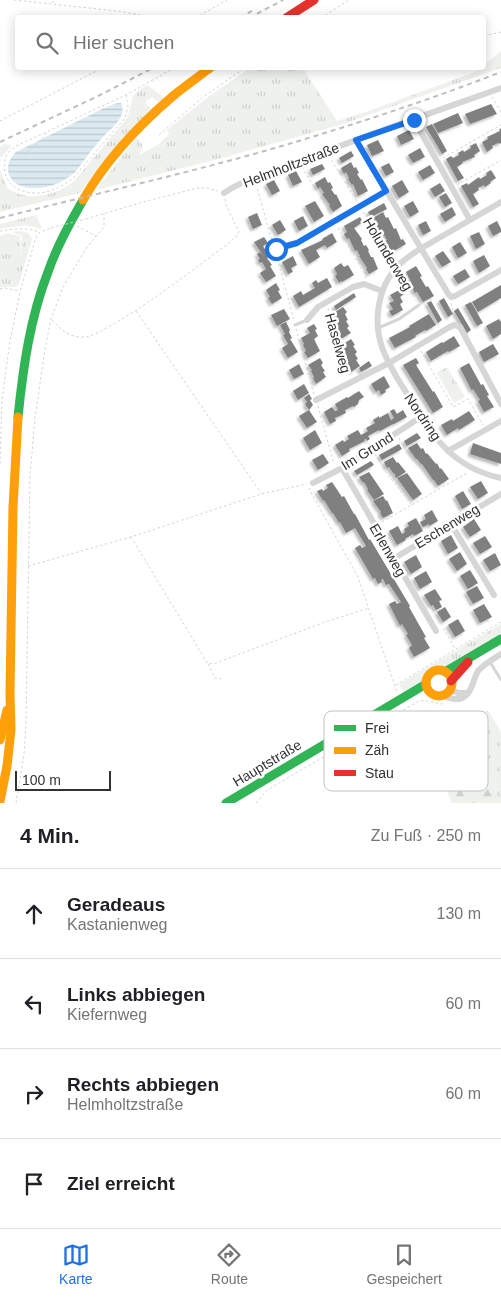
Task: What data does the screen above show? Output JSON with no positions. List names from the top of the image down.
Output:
{
  "streets": {
    "main road": ["Hauptstraße"],
    "street": [
      "Helmholtzstraße",
      "Nordring",
      "Im Grund",
      "Eschenweg",
      "Erlenweg"
    ],
    "path": ["Holunderweg", "Haselweg"]
  },
  "crossings": [
    ["Helmholtzstraße", "Holunderweg"],
    ["Holunderweg", "Nordring"],
    ["Nordring", "Im Grund"],
    ["Im Grund", "Erlenweg"],
    ["Eschenweg", "Erlenweg"]
  ],
  "legend": ["Frei", "Zäh", "Stau"],
  "scale_bar": "100 m",
  "page": {
    "search": "Hier suchen",
    "scale": "100 m",
    "heading": ["4 Min.", "Zu Fuß · 250 m"],
    "list": [
      ["Geradeaus", "Kastanienweg", "130 m"],
      ["Links abbiegen", "Kiefernweg", "60 m"],
      ["Rechts abbiegen", "Helmholtzstraße", "60 m"],
      "Ziel erreicht"
    ],
    "nav": ["Karte", "Route", "Gespeichert"]
  }
}
